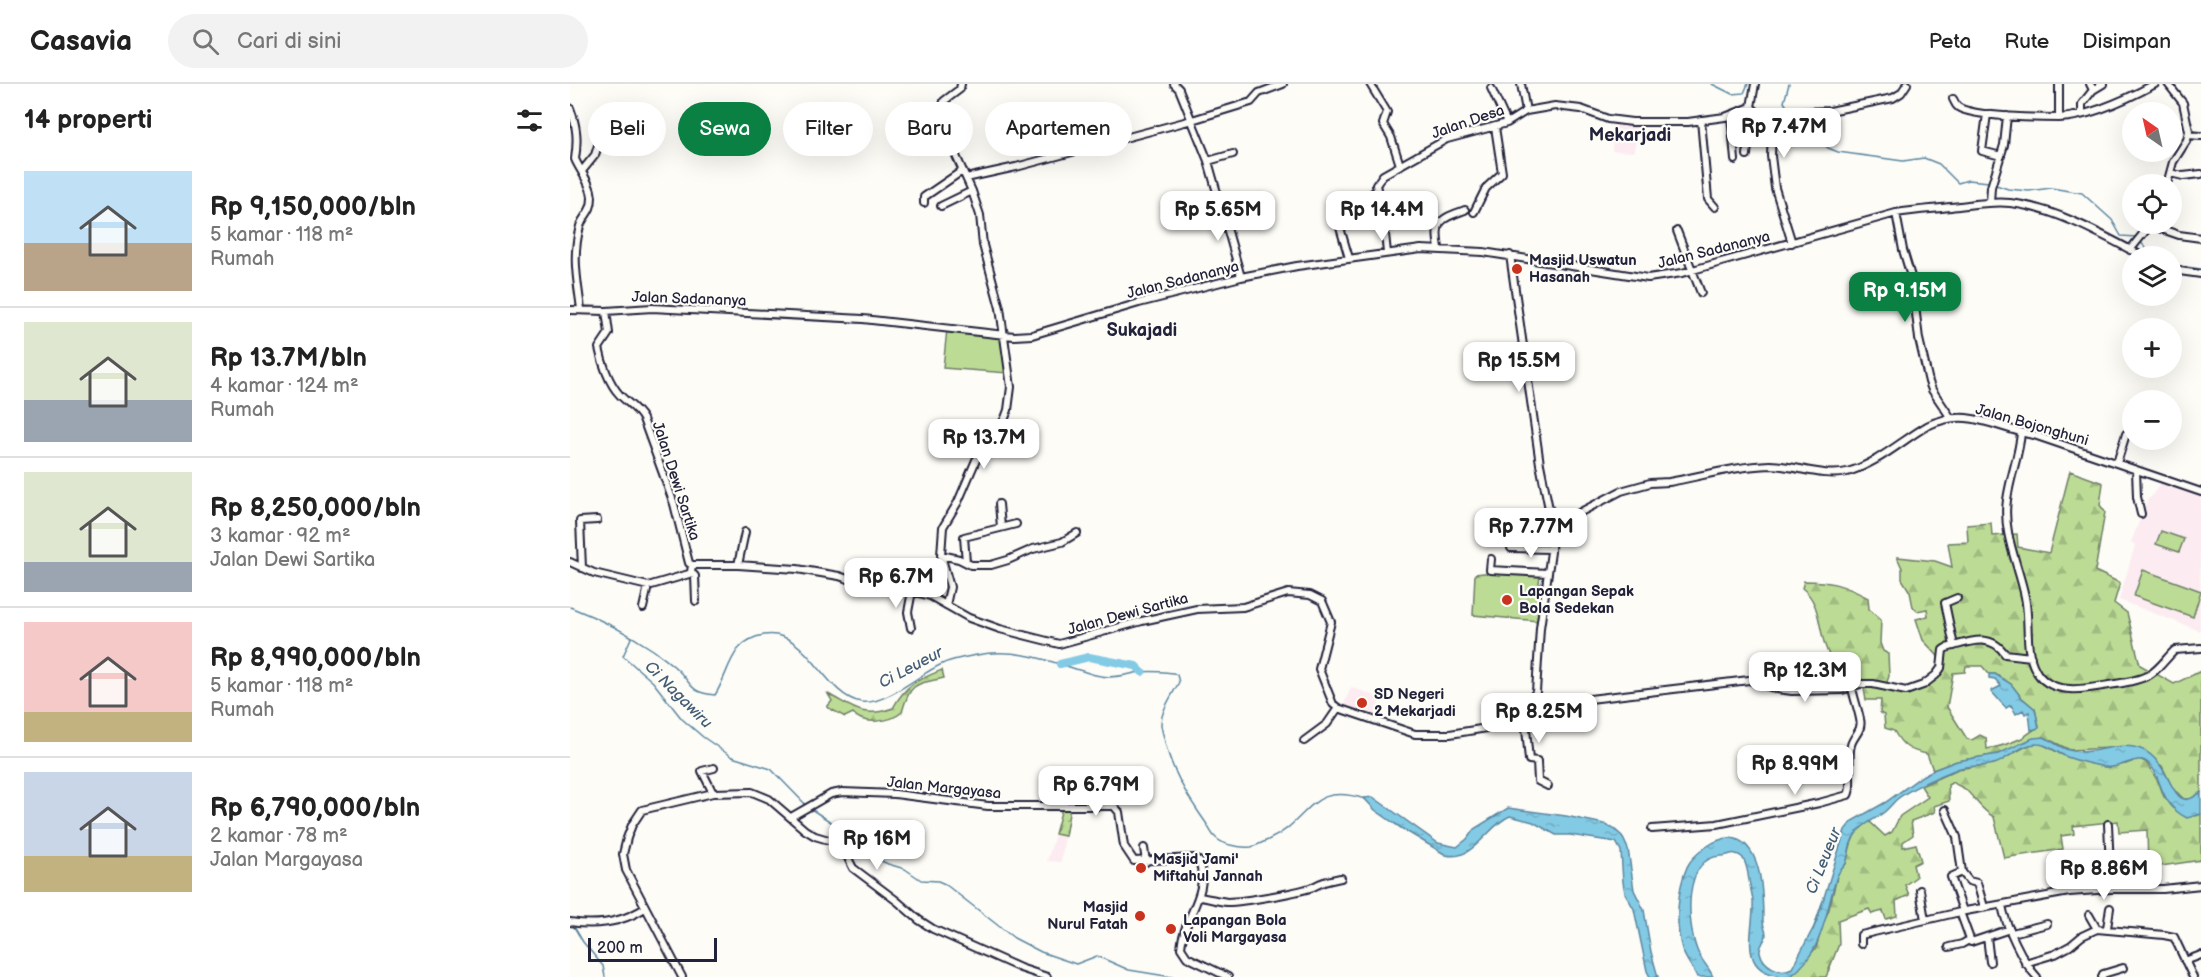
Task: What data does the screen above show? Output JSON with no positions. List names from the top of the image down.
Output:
{
  "streets": {
    "street": [
      "Jalan Desa",
      "Jalan Sadananya",
      "Jalan Bojonghuni",
      "Jalan Dewi Sartika",
      "Jalan Margayasa"
    ]
  },
  "crossings": [
    ["Jalan Sadananya", "Jalan Dewi Sartika"]
  ],
  "districts": ["Mekarjadi", "Sukajadi"],
  "water": ["Ci Leueur", "Ci Nagawiru"],
  "places": [
    "Masjid Uswatun Hasanah",
    "Lapangan Sepak Bola Sedekan",
    "SD Negeri 2 Mekarjadi",
    "Masjid Jami' Miftahul Jannah",
    "Masjid Nurul Fatah",
    "Lapangan Bola Voli Margayasa"
  ],
  "scale_bar": "200 m",
  "north": "top left",
  "page": {
    "header": "Casavia",
    "search": "Cari di sini",
    "nav": ["Peta", "Rute", "Disimpan"],
    "heading": "14 properti",
    "map_buttons": ["+", "−"],
    "chip": [
      "Beli",
      "Sewa",
      "Filter",
      "Baru",
      "Apartemen"
    ],
    "price": [
      "Rp 7.47M",
      "Rp 5.65M",
      "Rp 14.4M",
      "Rp 9.15M",
      "Rp 15.5M",
      "Rp 13.7M",
      "Rp 7.77M",
      "Rp 6.7M",
      "Rp 12.3M",
      "Rp 8.25M",
      "Rp 8.99M",
      "Rp 6.79M",
      "Rp 16M",
      "Rp 8.86M"
    ],
    "list": [
      {
        "name": "Rp 9,150,000/bln",
        "note": "5 kamar · 118 m² · Rumah"
      },
      {
        "name": "Rp 13.7M/bln",
        "note": "4 kamar · 124 m² · Rumah"
      },
      {
        "name": "Rp 8,250,000/bln",
        "note": "3 kamar · 92 m² · Jalan Dewi Sartika"
      },
      {
        "name": "Rp 8,990,000/bln",
        "note": "5 kamar · 118 m² · Rumah"
      },
      {
        "name": "Rp 6,790,000/bln",
        "note": "2 kamar · 78 m² · Jalan Margayasa"
      }
    ],
    "scale": "200 m"
  }
}
